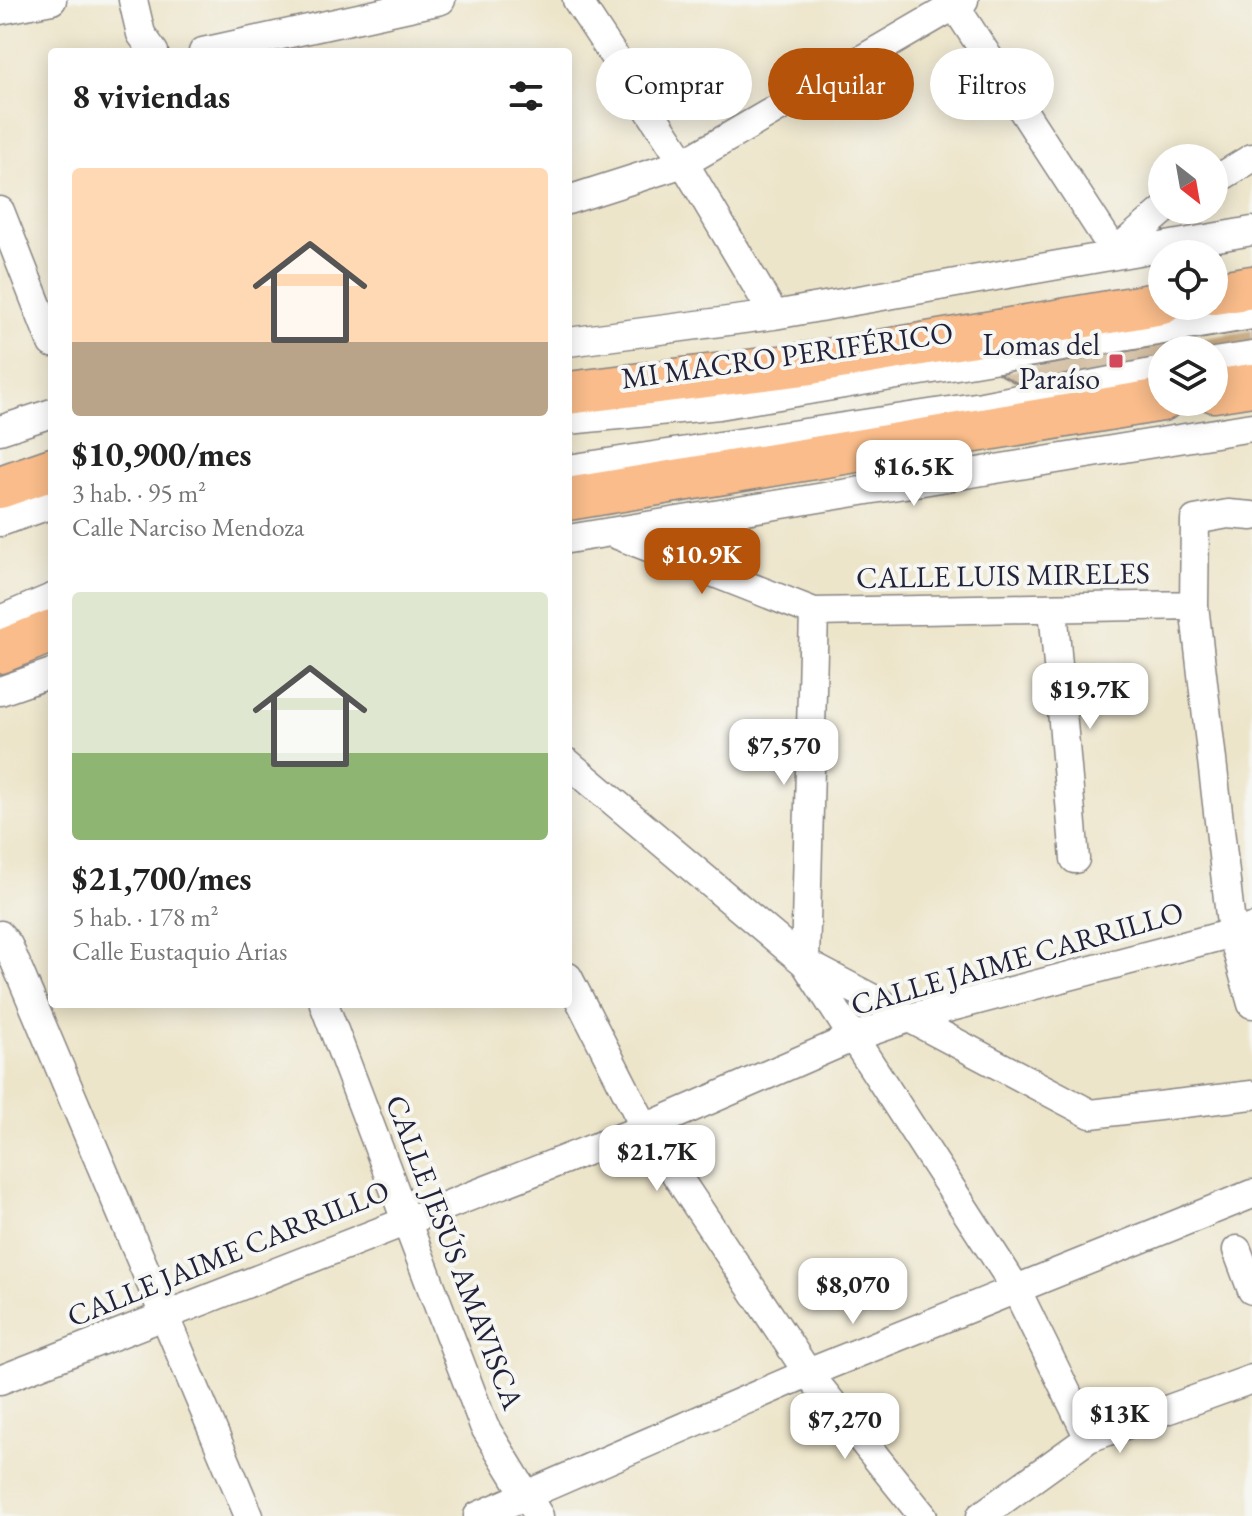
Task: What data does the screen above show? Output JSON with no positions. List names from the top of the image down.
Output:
{
  "streets": {
    "street": [
      "MI MACRO PERIFÉRICO",
      "CALLE LUIS MIRELES",
      "CALLE JAIME CARRILLO",
      "CALLE JESÚS AMAVISCA"
    ]
  },
  "crossings": [
    ["CALLE JAIME CARRILLO", "CALLE JESÚS AMAVISCA"]
  ],
  "places": {
    "transit": ["Lomas del Paraíso"]
  },
  "north": "bottom right",
  "page": {
    "chip": ["Comprar", "Alquilar", "Filtros"],
    "heading": "8 viviendas",
    "list": [
      {
        "name": "$10,900/mes",
        "note": "3 hab. · 95 m² · Calle Narciso Mendoza"
      },
      {
        "name": "$21,700/mes",
        "note": "5 hab. · 178 m² · Calle Eustaquio Arias"
      }
    ],
    "price": [
      "$16.5K",
      "$10.9K",
      "$19.7K",
      "$7,570",
      "$21.7K",
      "$8,070",
      "$13K",
      "$7,270"
    ]
  }
}
